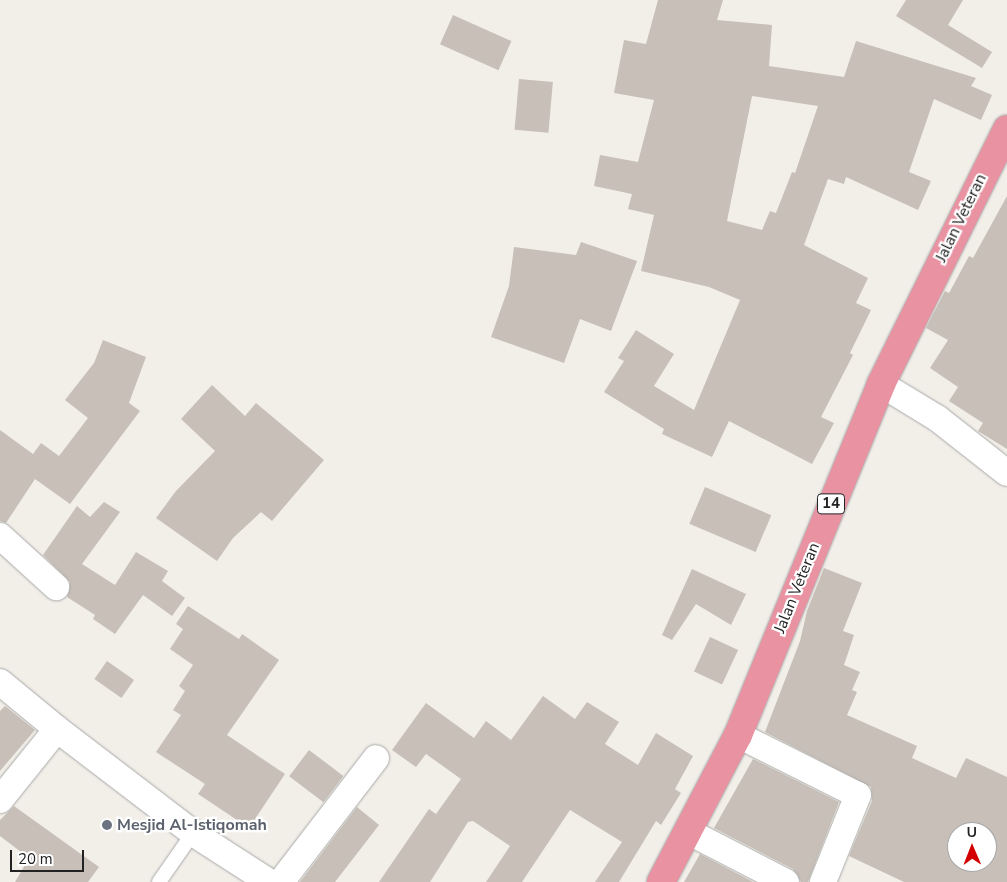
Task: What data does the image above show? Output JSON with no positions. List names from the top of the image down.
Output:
{
  "streets": {
    "highway": ["Jalan Veteran", "14"]
  },
  "places": ["Mesjid Al-Istiqomah"],
  "scale_bar": "20 m",
  "north": "top"
}
